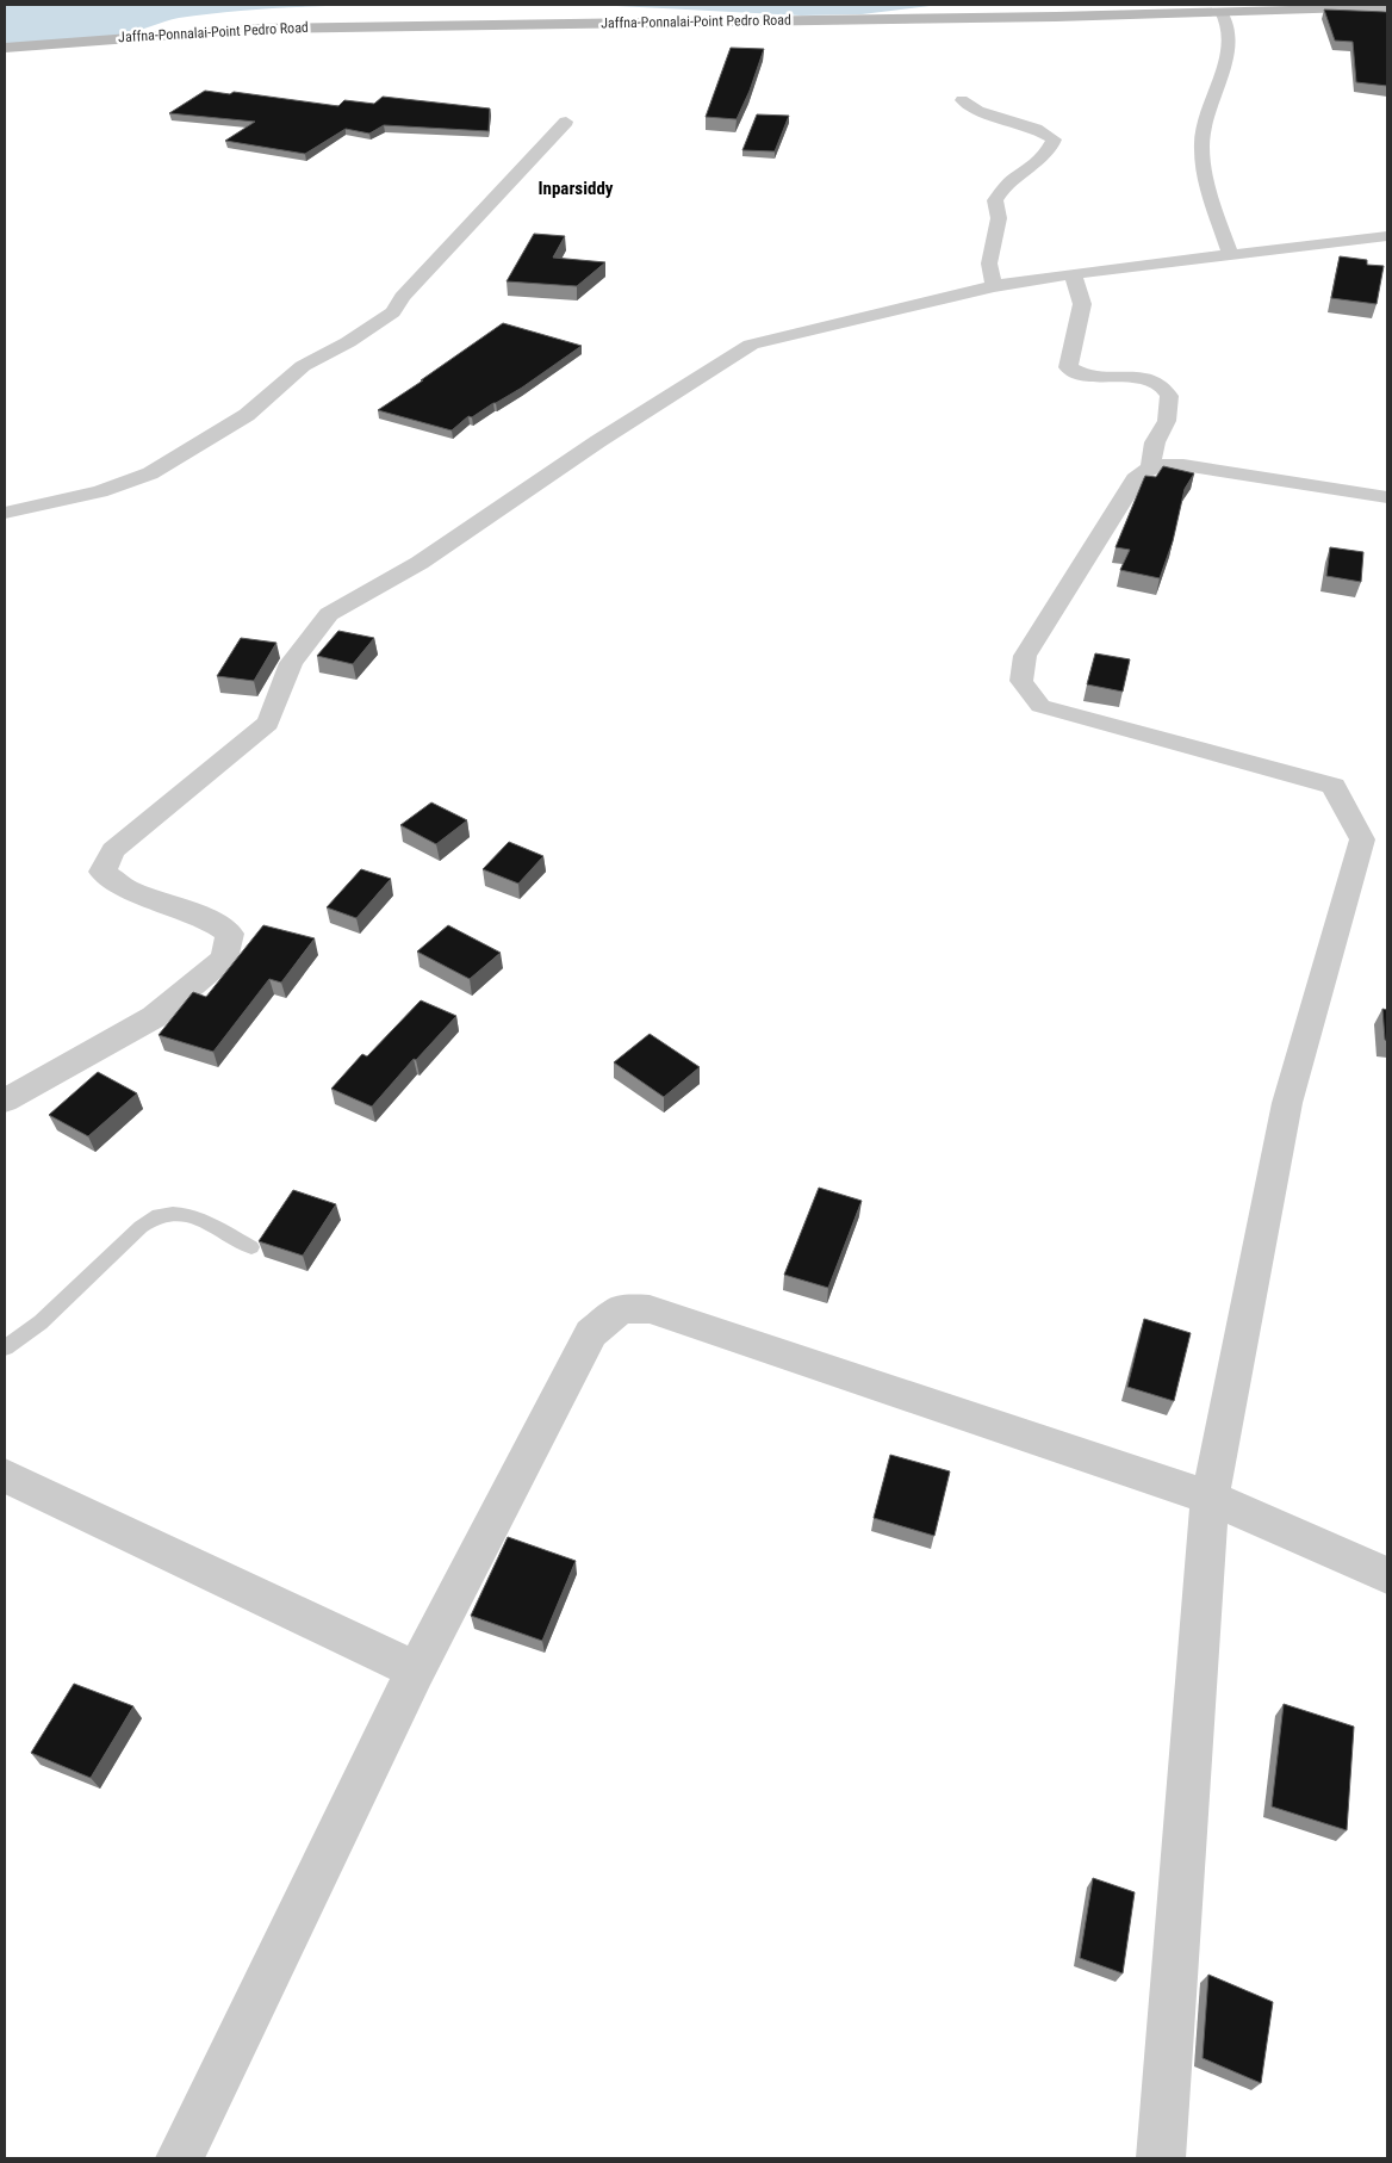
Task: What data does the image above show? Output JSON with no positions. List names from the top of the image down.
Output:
{
  "streets": {
    "main road": ["Jaffna-Ponnalai-Point Pedro Road"]
  },
  "districts": ["Inparsiddy"]
}
